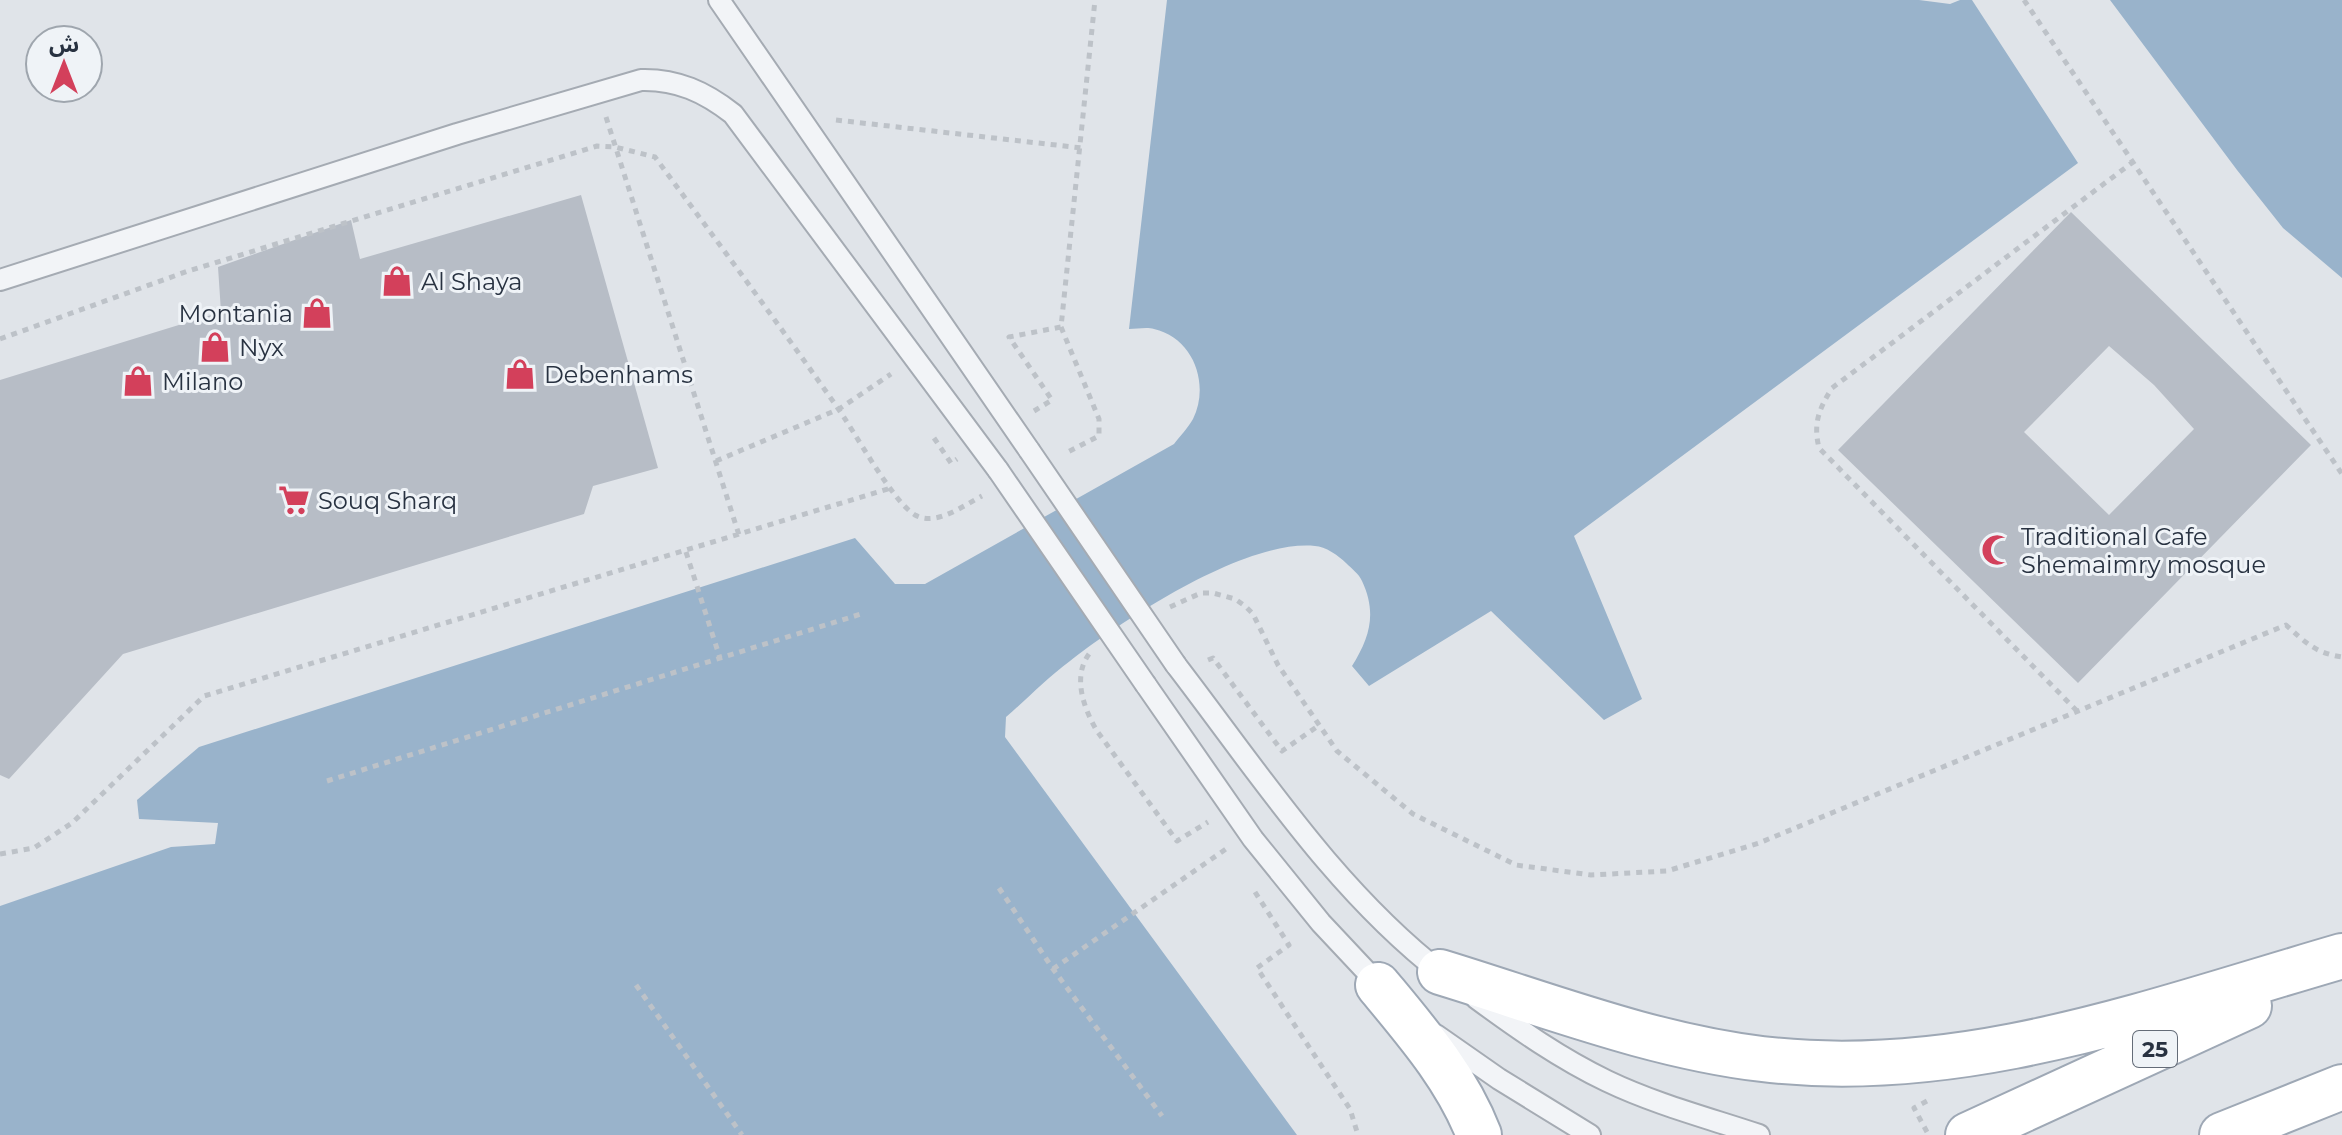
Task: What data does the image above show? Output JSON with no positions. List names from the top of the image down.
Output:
{
  "streets": {
    "main road": ["25"]
  },
  "places": {
    "shop": [
      "Al Shaya",
      "Montania",
      "Nyx",
      "Debenhams",
      "Milano"
    ],
    "supermarket": ["Souq Sharq"],
    "mosque": ["Traditional Cafe Shemaimry mosque"]
  },
  "north": "top"
}
